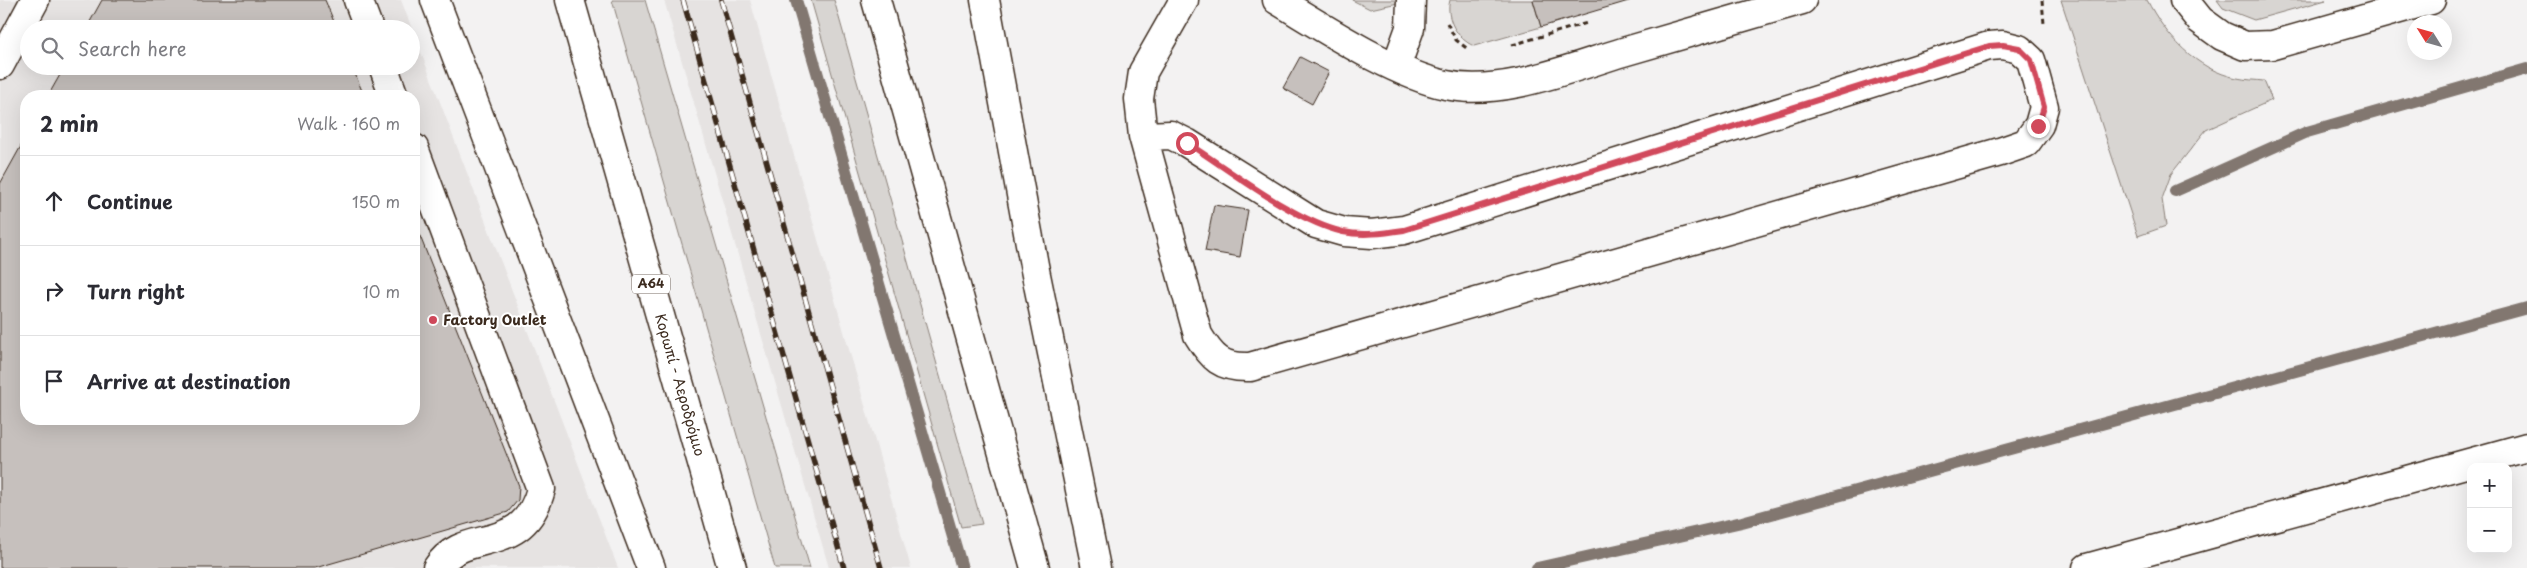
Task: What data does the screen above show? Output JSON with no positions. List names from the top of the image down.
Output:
{
  "streets": {
    "main road": ["Α64", "Κορωπί - Αεροδρόμιο"]
  },
  "places": ["Factory Outlet"],
  "north": "top left",
  "page": {
    "search": "Search here",
    "heading": ["2 min", "Walk · 160 m"],
    "list": [
      ["Continue", "150 m"],
      ["Turn right", "10 m"],
      "Arrive at destination"
    ],
    "map_buttons": ["+", "−"]
  }
}
